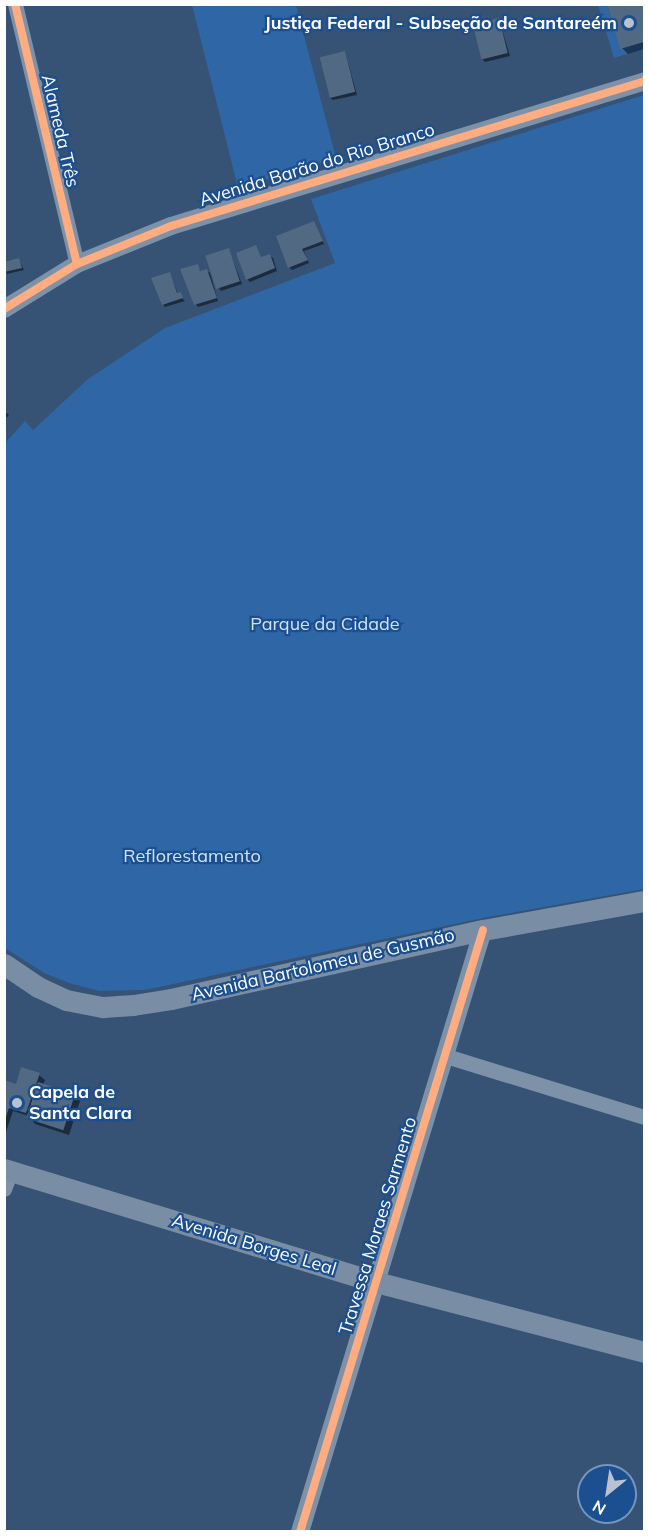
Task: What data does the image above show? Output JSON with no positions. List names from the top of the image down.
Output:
{
  "streets": {
    "main road": ["Avenida Bartolomeu de Gusmão", "Avenida Borges Leal"],
    "street": ["Alameda Três", "Avenida Barão do Rio Branco", "Travessa Moraes Sarmento"]
  },
  "crossings": [
    ["Alameda Três", "Avenida Barão do Rio Branco"],
    ["Avenida Bartolomeu de Gusmão", "Travessa Moraes Sarmento"],
    ["Travessa Moraes Sarmento", "Avenida Borges Leal"]
  ],
  "parks": ["Parque da Cidade", "Reflorestamento"],
  "places": ["Justiça Federal - Subseção de Santareém", "Capela de Santa Clara"],
  "north": "bottom left"
}
